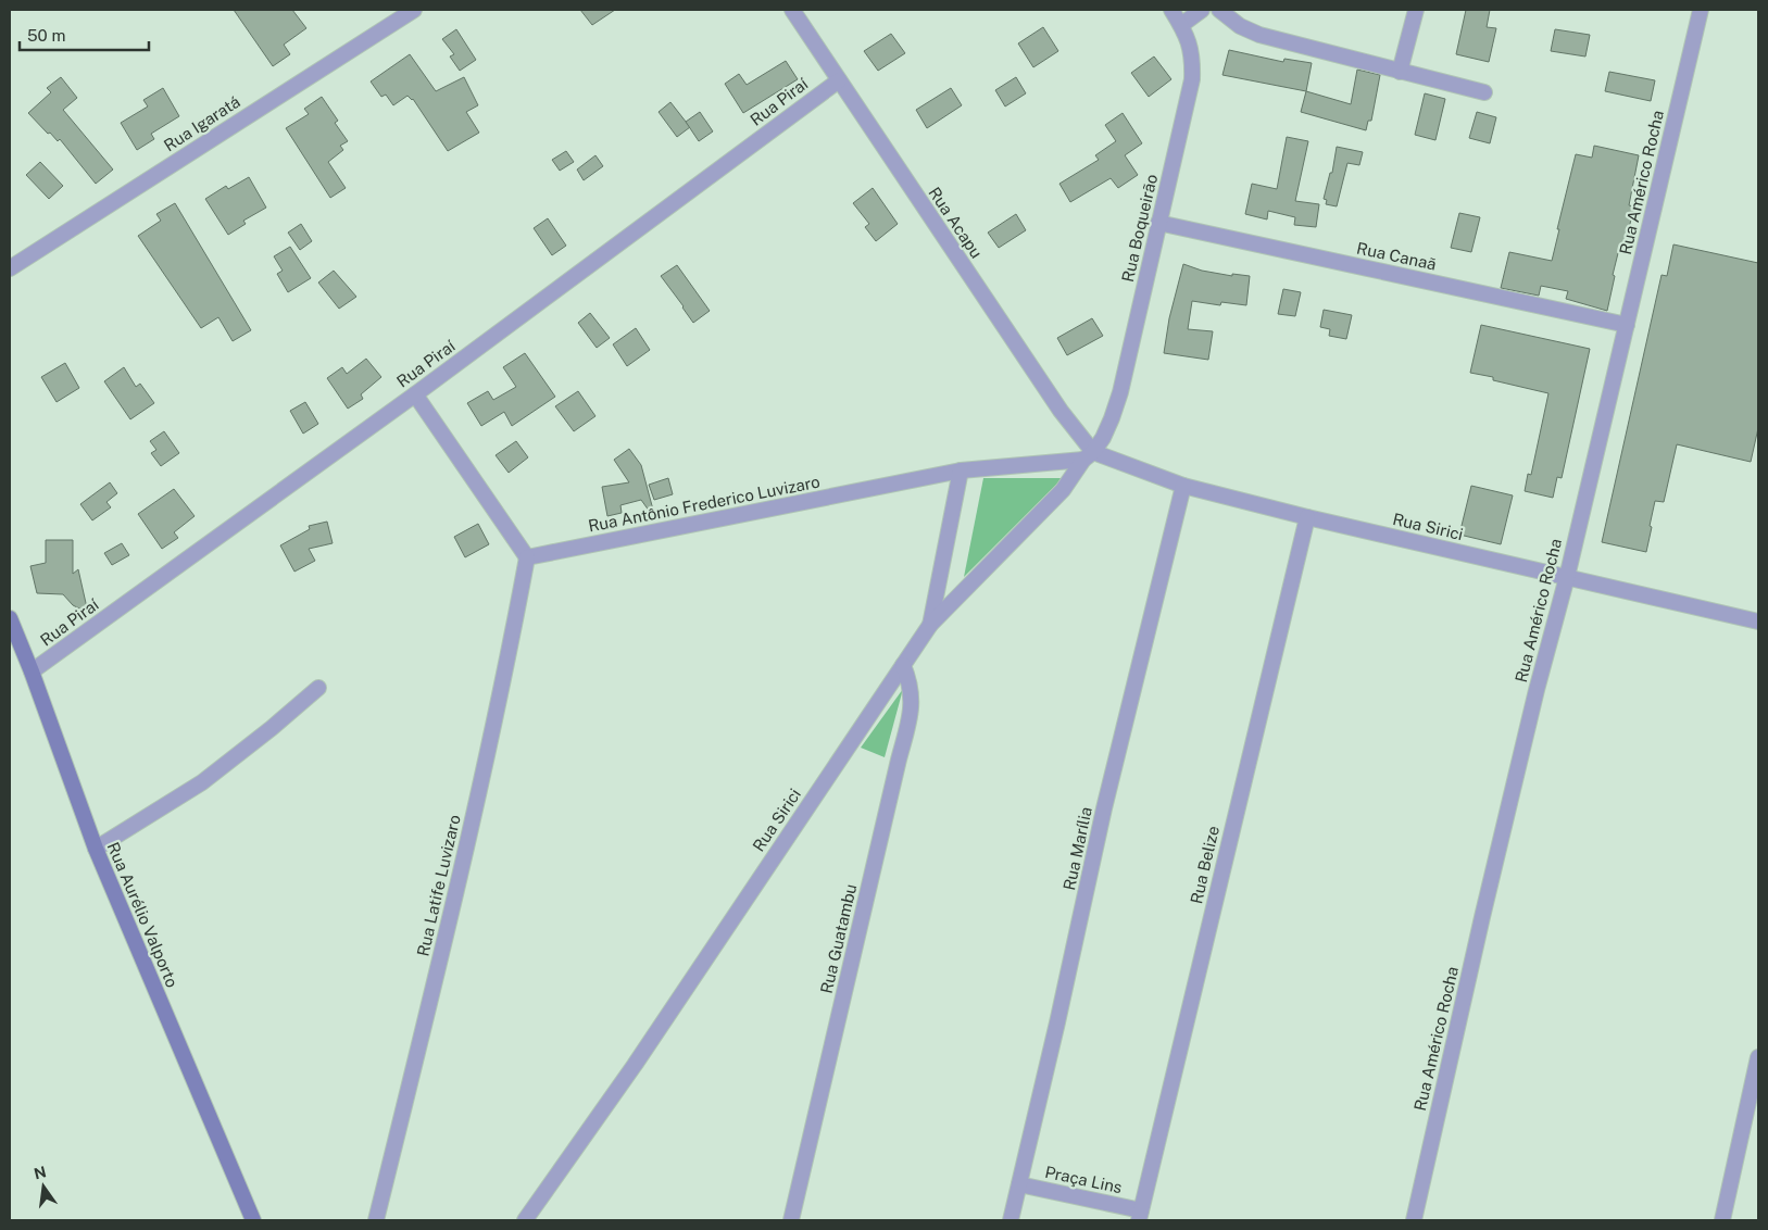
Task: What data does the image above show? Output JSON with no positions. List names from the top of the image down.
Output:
{
  "streets": {
    "main road": ["Rua Aurélio Valporto"],
    "street": [
      "Rua Piraí",
      "Rua Igaratá",
      "Rua Américo Rocha",
      "Rua Acapu",
      "Rua Boqueirão",
      "Rua Canaã",
      "Rua Antônio Frederico Luvizaro",
      "Rua Sirici",
      "Rua Marília",
      "Rua Belize",
      "Rua Latife Luvizaro",
      "Rua Guatambu",
      "Praça Lins"
    ]
  },
  "crossings": [
    ["Rua Piraí", "Rua Acapu"],
    ["Rua Piraí", "Rua Aurélio Valporto"],
    ["Rua Américo Rocha", "Rua Canaã"],
    ["Rua Américo Rocha", "Rua Sirici"],
    ["Rua Acapu", "Rua Boqueirão"],
    ["Rua Acapu", "Rua Antônio Frederico Luvizaro"],
    ["Rua Acapu", "Rua Sirici"],
    ["Rua Boqueirão", "Rua Canaã"],
    ["Rua Boqueirão", "Rua Antônio Frederico Luvizaro"],
    ["Rua Boqueirão", "Rua Sirici"],
    ["Rua Antônio Frederico Luvizaro", "Rua Sirici"],
    ["Rua Antônio Frederico Luvizaro", "Rua Latife Luvizaro"],
    ["Rua Sirici", "Rua Marília"],
    ["Rua Sirici", "Rua Belize"],
    ["Rua Sirici", "Rua Guatambu"],
    ["Rua Marília", "Praça Lins"],
    ["Rua Belize", "Praça Lins"]
  ],
  "scale_bar": "50 m",
  "north": "top"
}
